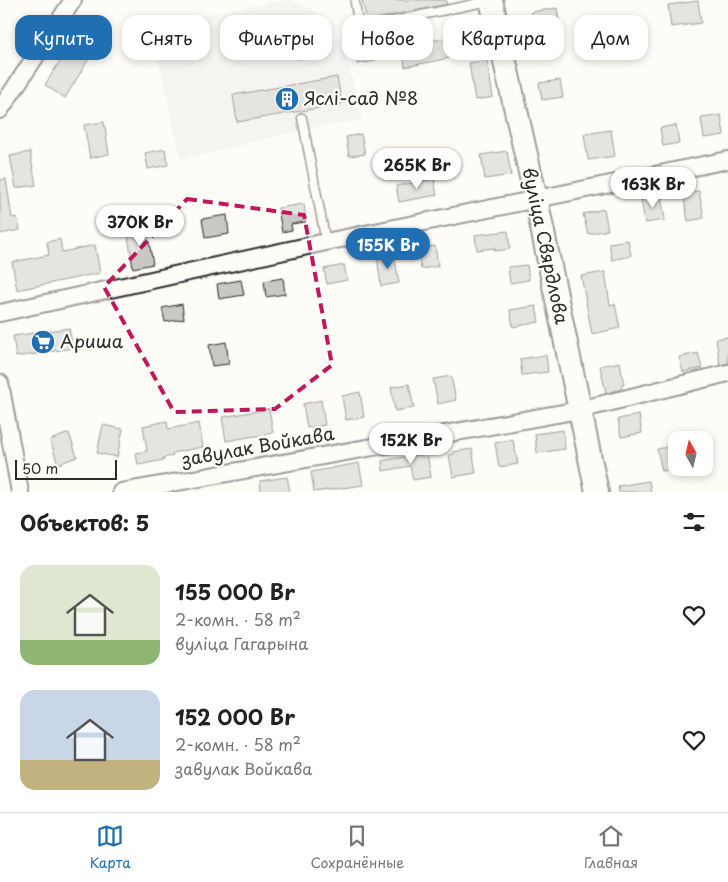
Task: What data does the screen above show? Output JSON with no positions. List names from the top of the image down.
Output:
{
  "streets": {
    "main road": ["вуліца Свярдлова"],
    "street": ["завулак Войкава"]
  },
  "crossings": [
    ["вуліца Свярдлова", "завулак Войкава"]
  ],
  "places": {
    "building": ["Яслі-сад №8"],
    "supermarket": ["Ариша"]
  },
  "scale_bar": "50 m",
  "north": "top",
  "page": {
    "chip": [
      "Купить",
      "Снять",
      "Фильтры",
      "Новое",
      "Квартира",
      "Дом"
    ],
    "price": [
      "265K Br",
      "163K Br",
      "370K Br",
      "155K Br",
      "152K Br"
    ],
    "scale": "50 m",
    "heading": "Объектов: 5",
    "list": [
      {
        "name": "155 000 Br",
        "note": "2-комн. · 58 m² · вуліца Гагарына"
      },
      {
        "name": "152 000 Br",
        "note": "2-комн. · 58 m² · завулак Войкава"
      }
    ],
    "tabs": ["Карта", "Сохранённые", "Главная"]
  }
}
